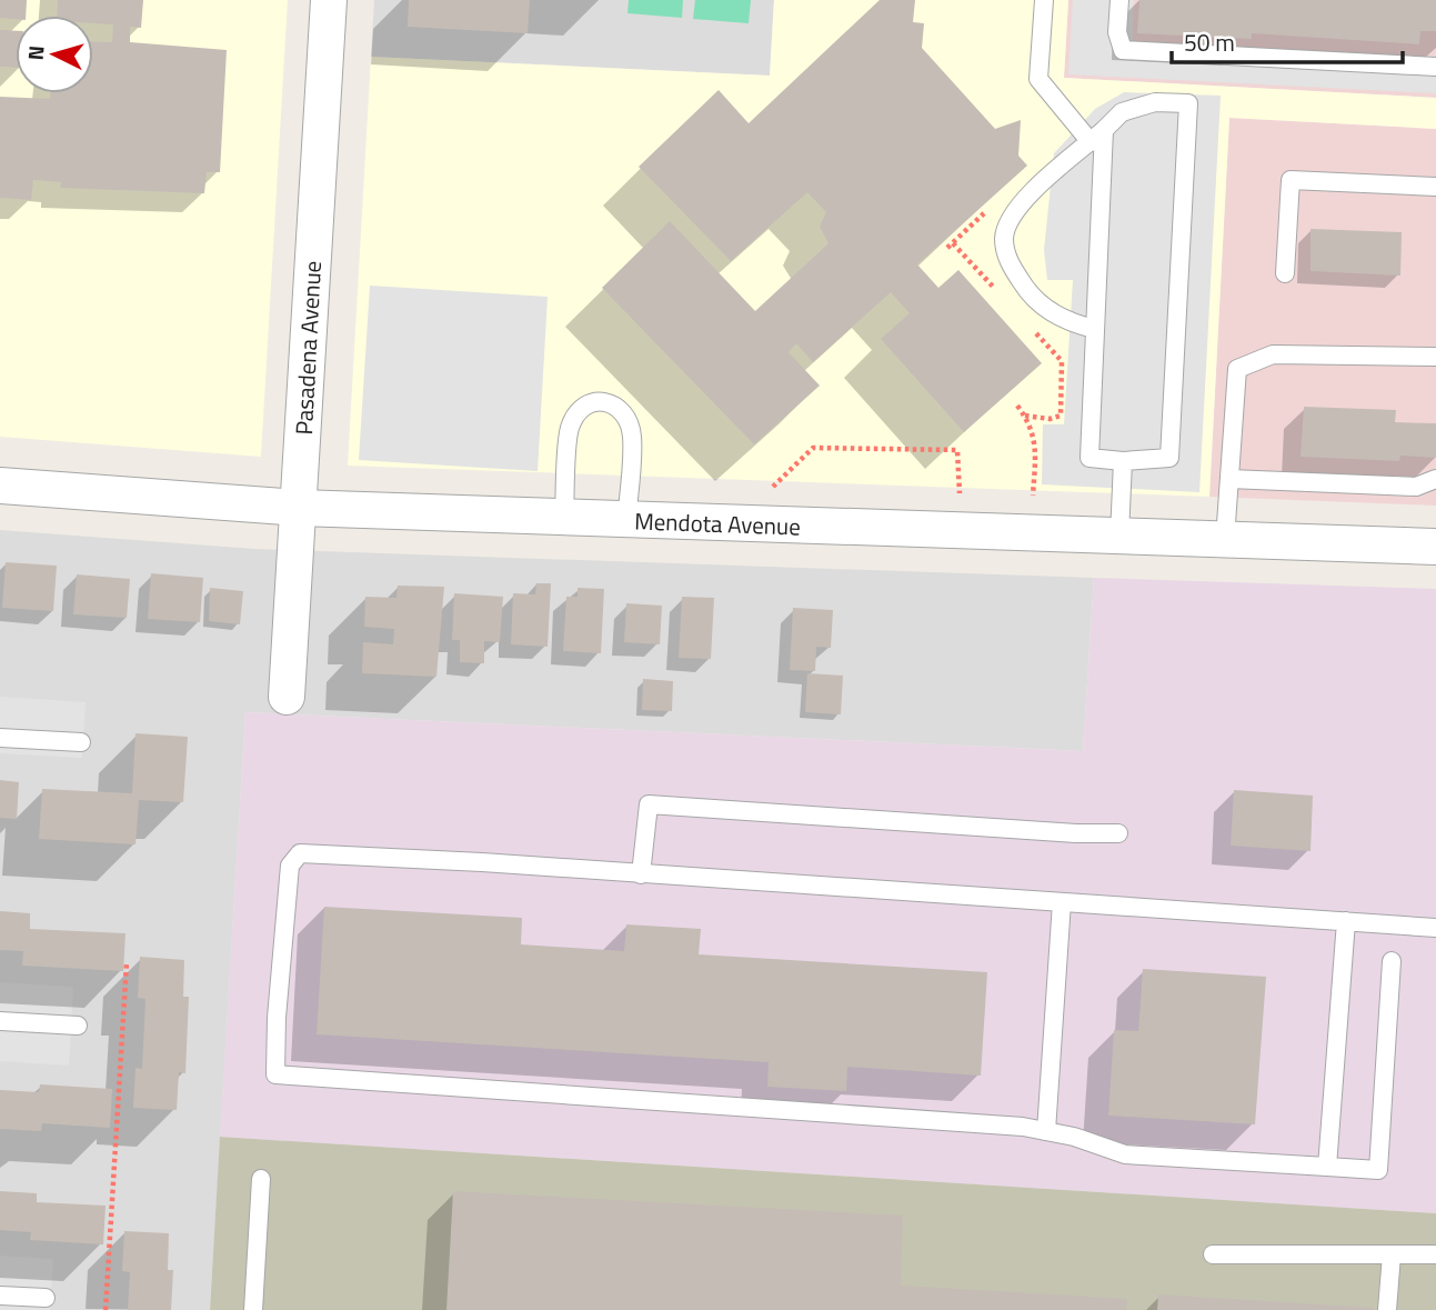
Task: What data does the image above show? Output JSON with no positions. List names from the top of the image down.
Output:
{
  "streets": {
    "street": ["Pasadena Avenue", "Mendota Avenue"]
  },
  "crossings": [
    ["Pasadena Avenue", "Mendota Avenue"]
  ],
  "scale_bar": "50 m",
  "north": "left"
}
